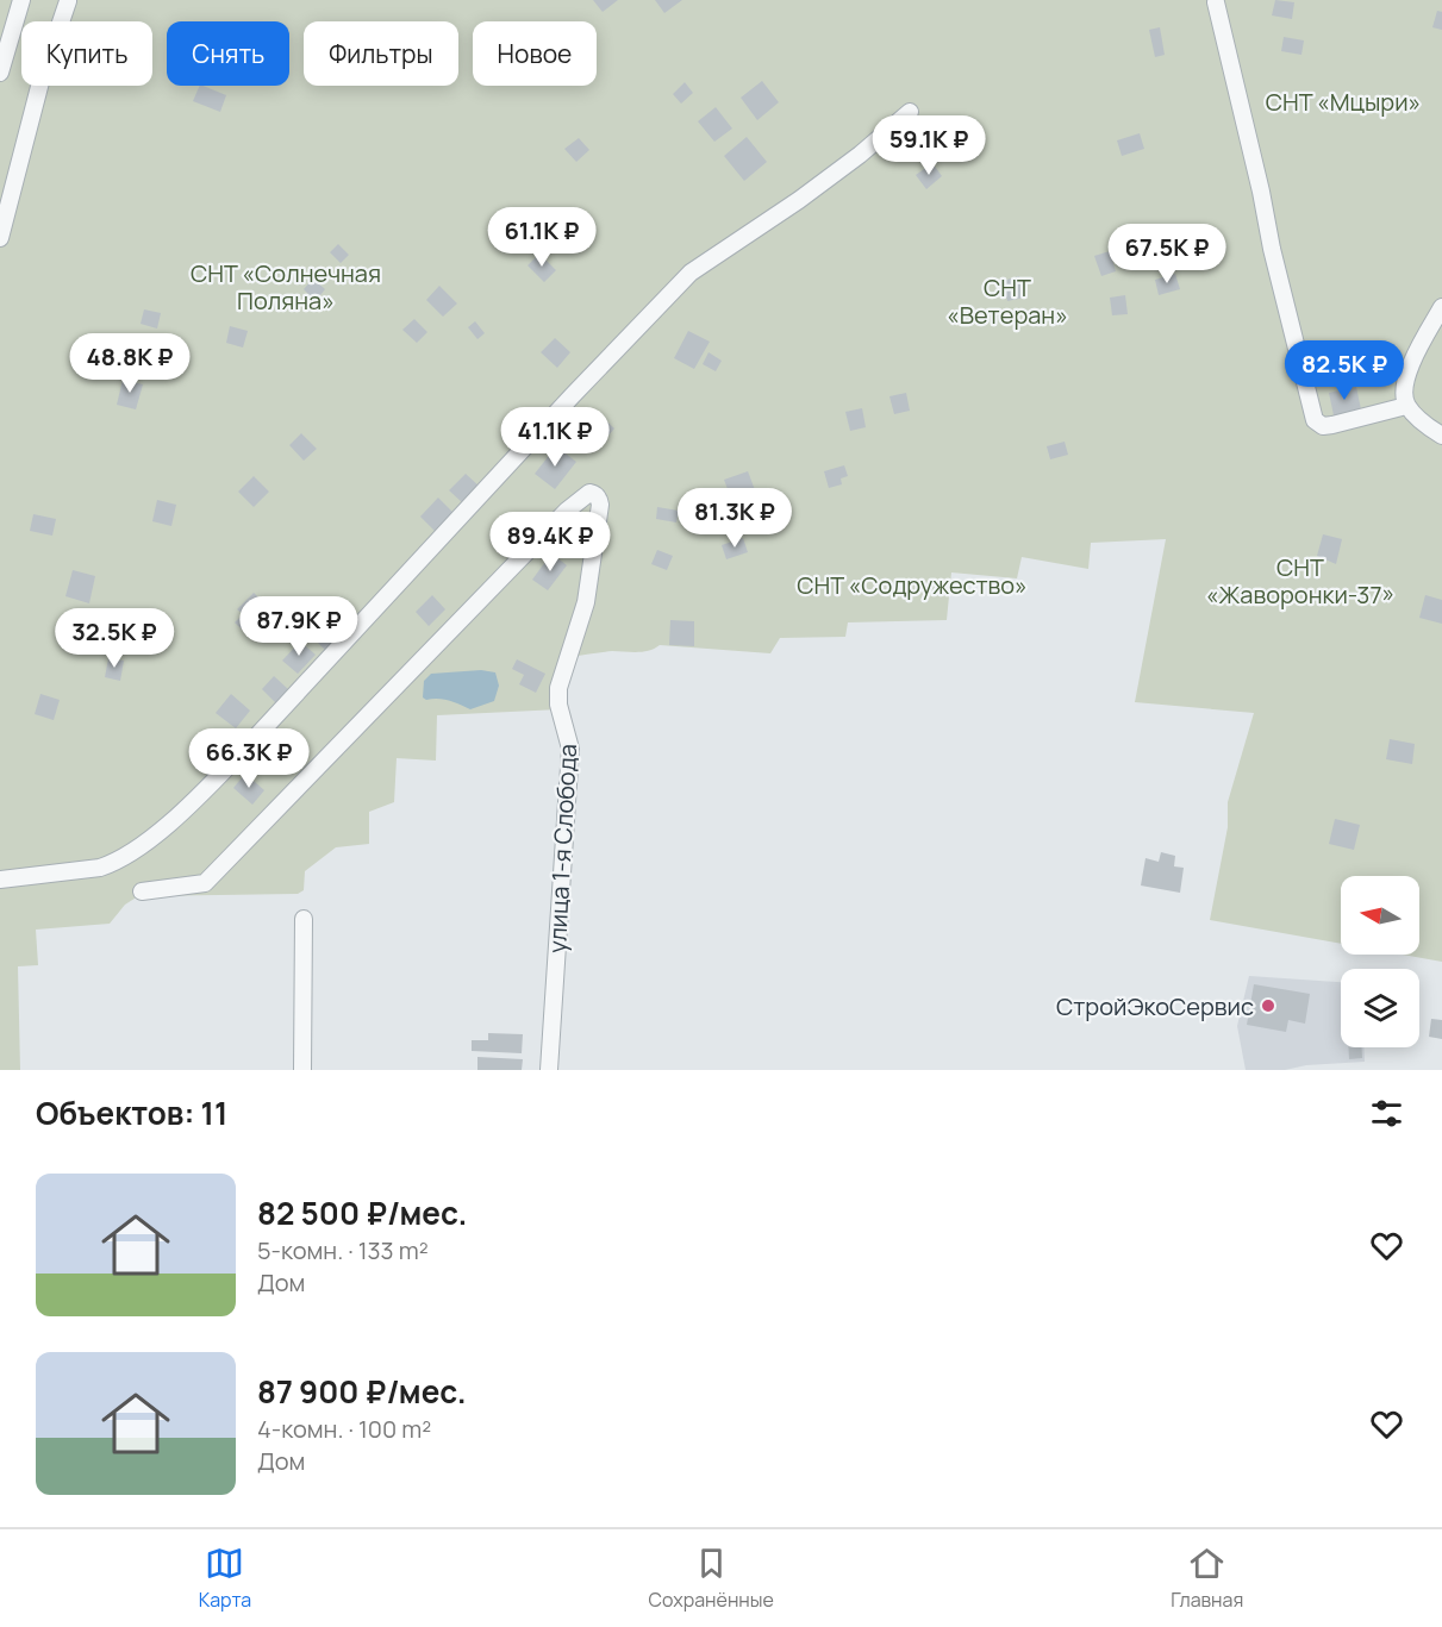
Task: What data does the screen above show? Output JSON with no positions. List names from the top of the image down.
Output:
{
  "streets": {
    "street": ["улица 1-я Слобода"]
  },
  "parks": [
    "СНТ «Мцыри»",
    "СНТ «Солнечная Поляна»",
    "СНТ «Ветеран»",
    "СНТ «Жаворонки-37»",
    "СНТ «Содружество»"
  ],
  "places": ["СтройЭкоСервис"],
  "north": "left",
  "page": {
    "chip": [
      "Купить",
      "Снять",
      "Фильтры",
      "Новое"
    ],
    "price": [
      "59.1K ₽",
      "61.1K ₽",
      "67.5K ₽",
      "48.8K ₽",
      "82.5K ₽",
      "41.1K ₽",
      "81.3K ₽",
      "89.4K ₽",
      "87.9K ₽",
      "32.5K ₽",
      "66.3K ₽"
    ],
    "heading": "Объектов: 11",
    "list": [
      {
        "name": "82 500 ₽/мес.",
        "note": "5-комн. · 133 m² · Дом"
      },
      {
        "name": "87 900 ₽/мес.",
        "note": "4-комн. · 100 m² · Дом"
      }
    ],
    "tabs": ["Карта", "Сохранённые", "Главная"]
  }
}
